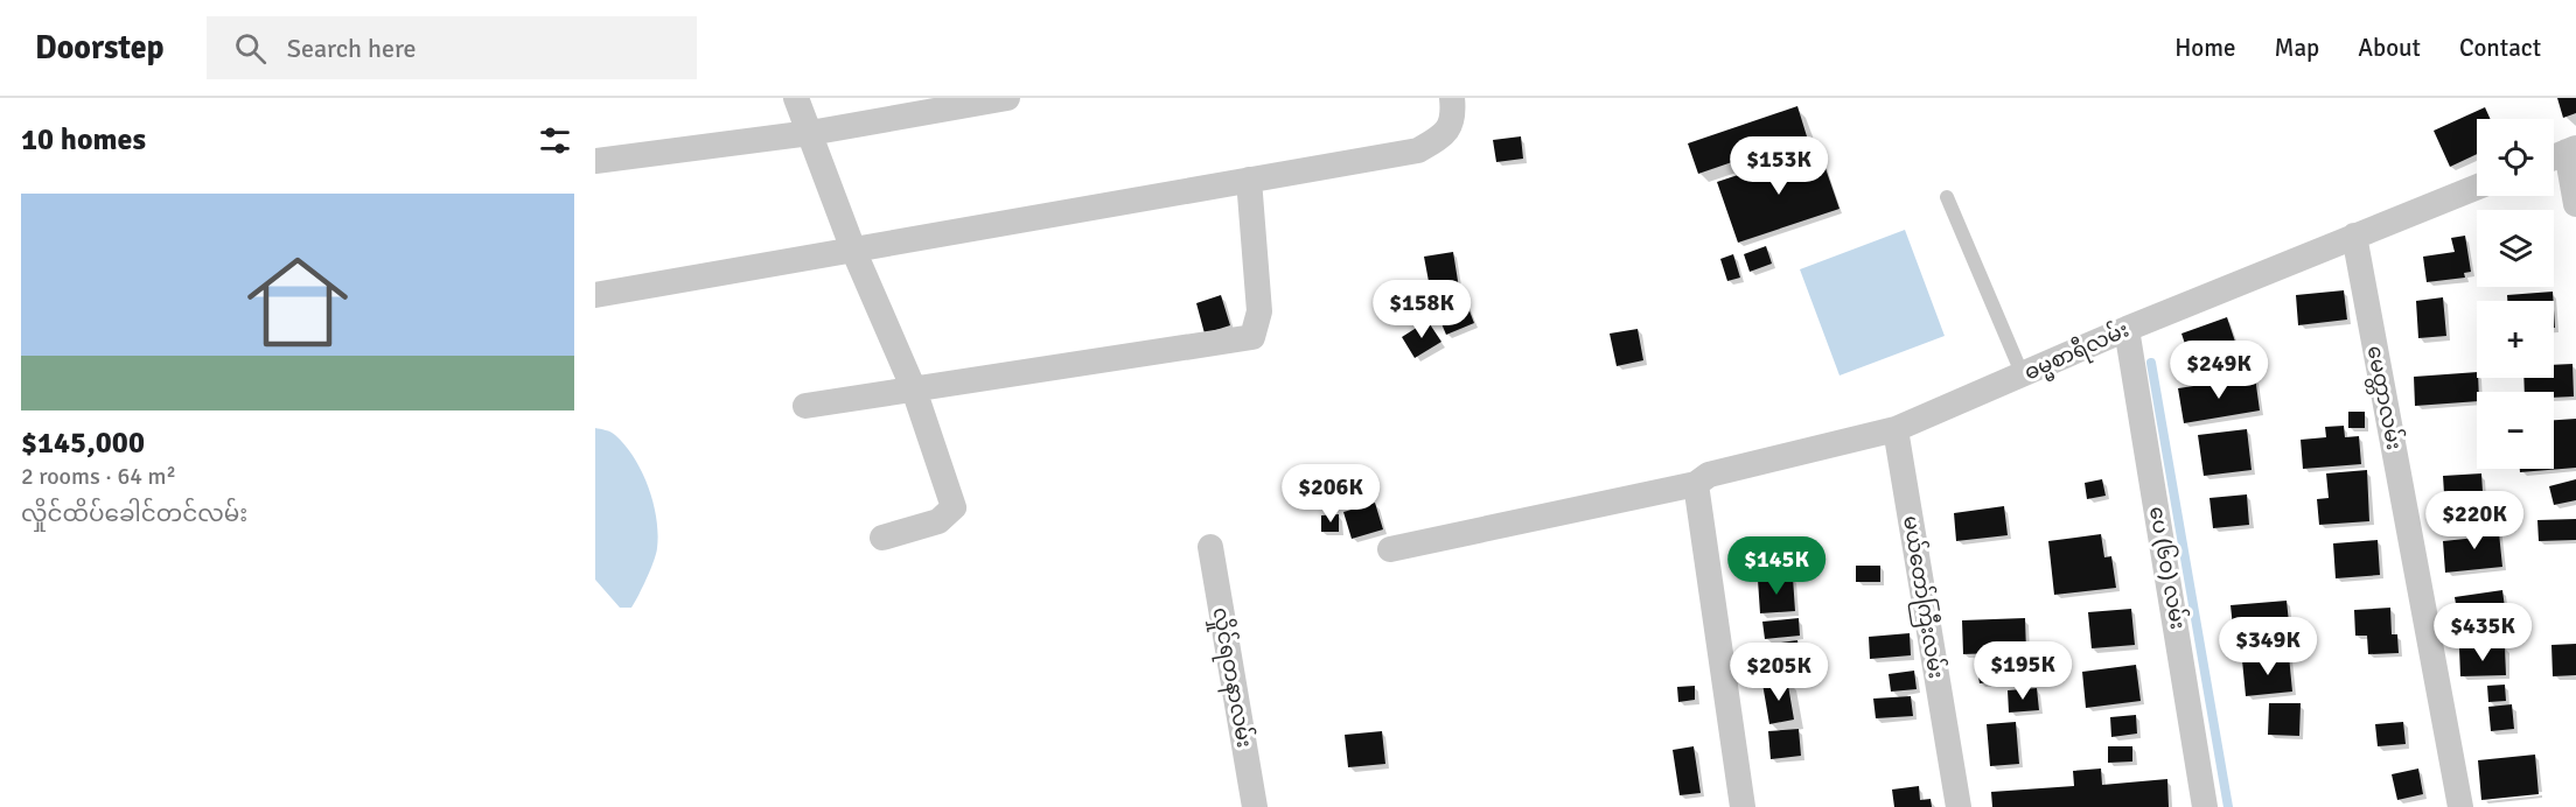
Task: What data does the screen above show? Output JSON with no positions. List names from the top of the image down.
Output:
{
  "streets": {
    "street": [
      "ဓမ္မစာရီလမ်း",
      "မေတ္တာလမ်း",
      "ပေ (၆၀) လမ်း",
      "မယ်တော်ကြီးလမ်း",
      "လှိုင်ရတနာလမ်း"
    ]
  },
  "crossings": [
    ["ဓမ္မစာရီလမ်း", "မေတ္တာလမ်း"],
    ["ဓမ္မစာရီလမ်း", "ပေ (၆၀) လမ်း"],
    ["ဓမ္မစာရီလမ်း", "မယ်တော်ကြီးလမ်း"]
  ],
  "page": {
    "header": "Doorstep",
    "search": "Search here",
    "nav": [
      "Home",
      "Map",
      "About",
      "Contact"
    ],
    "heading": "10 homes",
    "map_buttons": ["+", "−"],
    "price": [
      "$153K",
      "$158K",
      "$249K",
      "$206K",
      "$220K",
      "$145K",
      "$435K",
      "$349K",
      "$195K",
      "$205K"
    ],
    "list": [
      {
        "name": "$145,000",
        "note": "2 rooms · 64 m² · လှိုင်ထိပ်ခေါင်တင်လမ်း"
      }
    ]
  }
}
